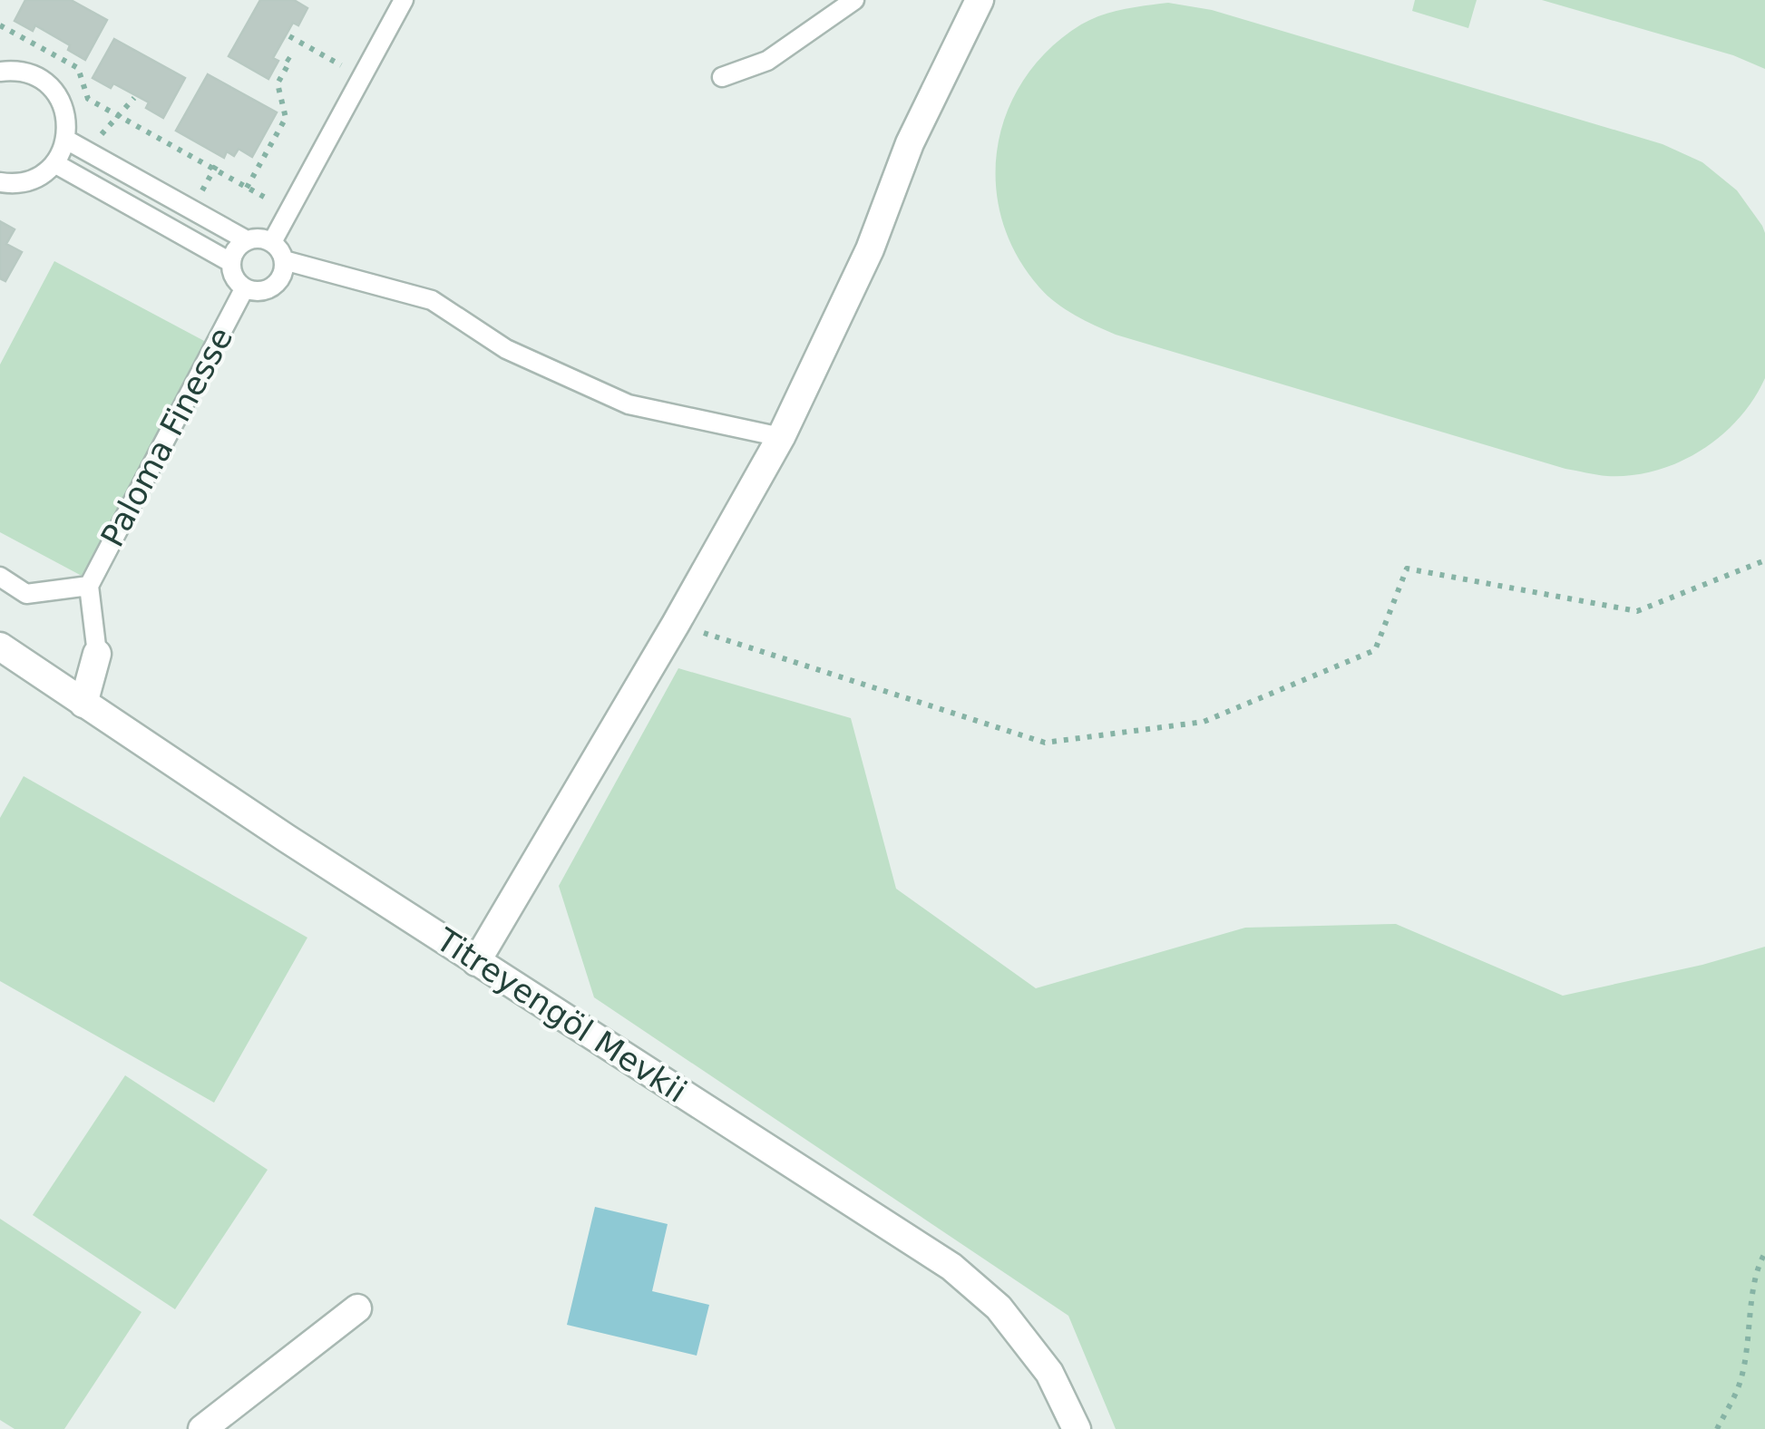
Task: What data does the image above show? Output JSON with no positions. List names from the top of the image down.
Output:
{
  "streets": {
    "street": ["Titreyengöl Mevkii"],
    "lane": ["Paloma Finesse"]
  }
}
